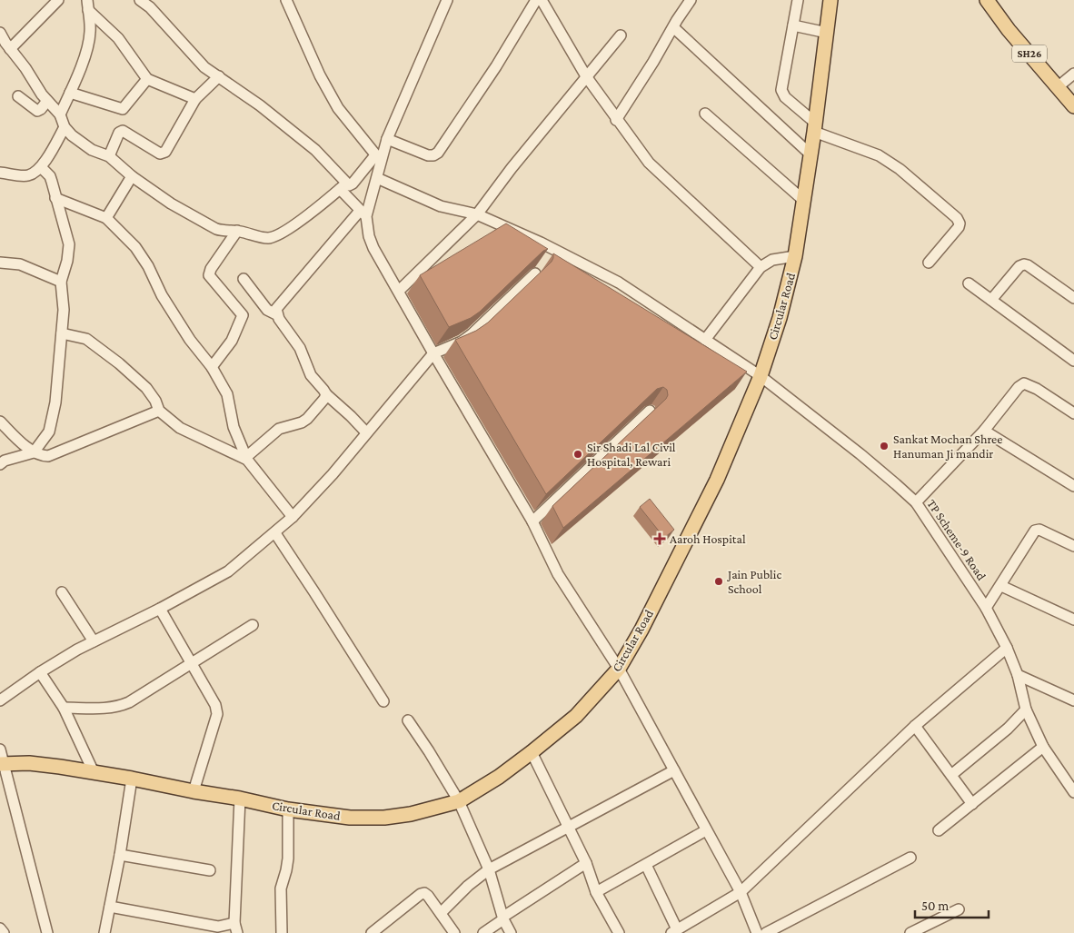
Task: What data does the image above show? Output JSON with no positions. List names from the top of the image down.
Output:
{
  "streets": {
    "main road": ["SH26", "Circular Road"],
    "street": ["TP Scheme-9 Road"]
  },
  "crossings": [
    ["Circular Road", "TP Scheme-9 Road"]
  ],
  "places": {
    "other": ["Sankat Mochan Shree Hanuman Ji mandir", "Sir Shadi Lal Civil Hospital, Rewari", "Jain Public School"],
    "health": ["Aaroh Hospital"]
  },
  "scale_bar": "50 m"
}
